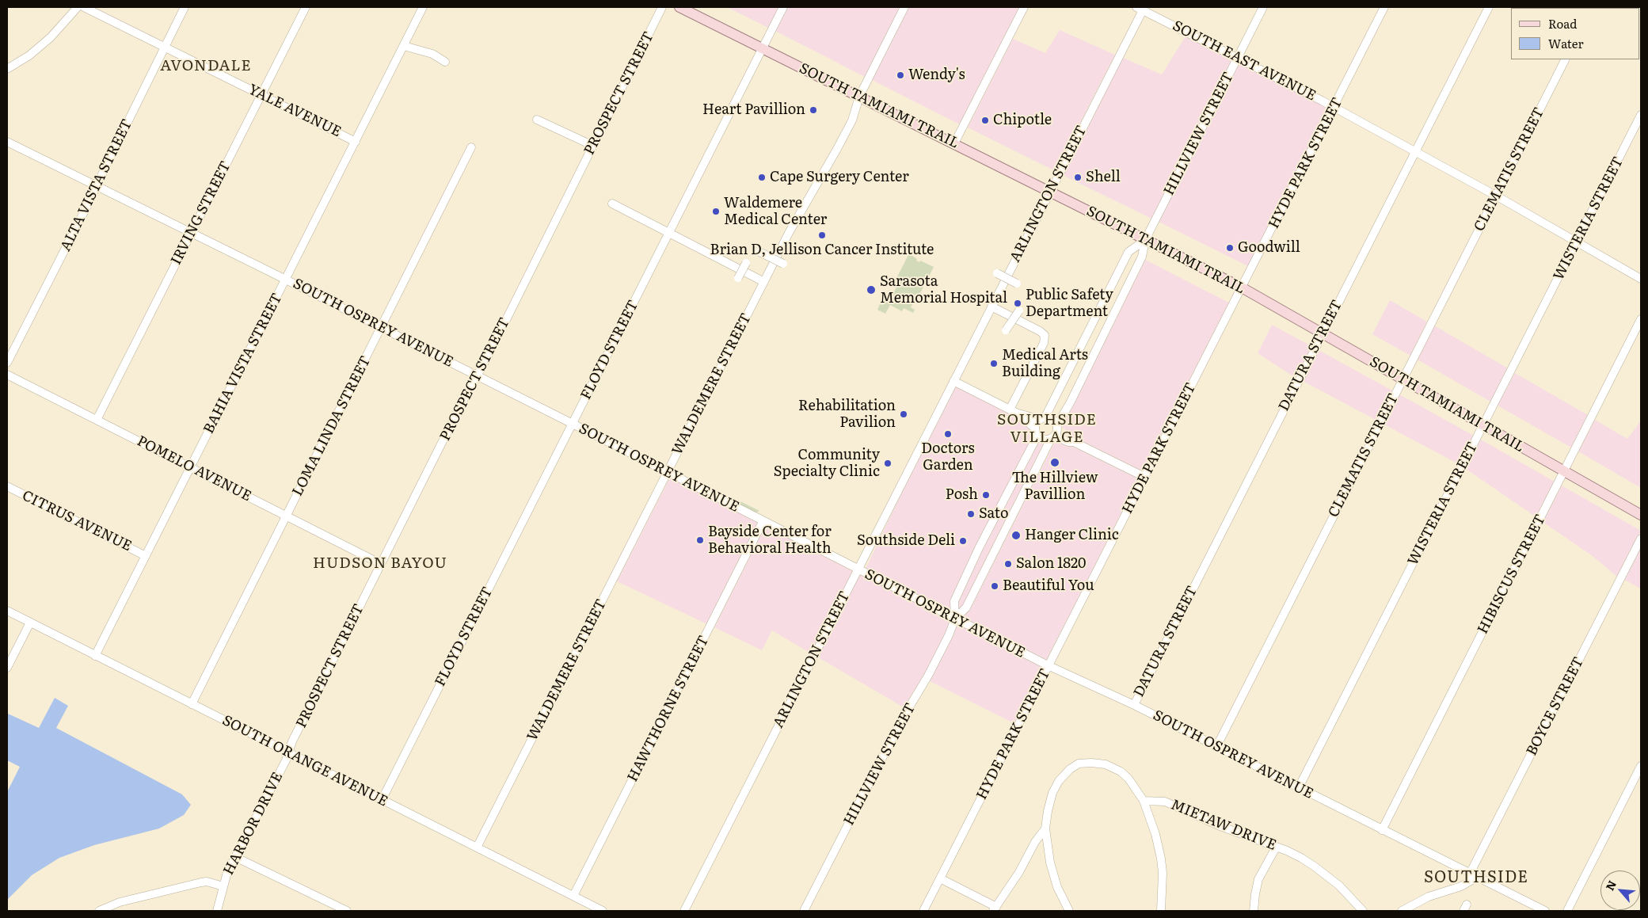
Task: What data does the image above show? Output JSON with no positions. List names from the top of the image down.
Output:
{
  "streets": {
    "main road": ["SOUTH TAMIAMI TRAIL"],
    "street": [
      "SOUTH EAST AVENUE",
      "PROSPECT STREET",
      "YALE AVENUE",
      "HILLVIEW STREET",
      "HYDE PARK STREET",
      "CLEMATIS STREET",
      "ALTA VISTA STREET",
      "ARLINGTON STREET",
      "IRVING STREET",
      "WISTERIA STREET",
      "SOUTH OSPREY AVENUE",
      "FLOYD STREET",
      "DATURA STREET",
      "BAHIA VISTA STREET",
      "WALDEMERE STREET",
      "LOMA LINDA STREET",
      "POMELO AVENUE",
      "CITRUS AVENUE",
      "HIBISCUS STREET",
      "BOYCE STREET",
      "HAWTHORNE STREET",
      "SOUTH ORANGE AVENUE",
      "HARBOR DRIVE",
      "MIETAW DRIVE"
    ]
  },
  "crossings": [
    ["SOUTH EAST AVENUE", "HILLVIEW STREET"],
    ["SOUTH EAST AVENUE", "HYDE PARK STREET"],
    ["SOUTH EAST AVENUE", "CLEMATIS STREET"],
    ["SOUTH EAST AVENUE", "ARLINGTON STREET"],
    ["SOUTH EAST AVENUE", "WISTERIA STREET"],
    ["SOUTH EAST AVENUE", "DATURA STREET"],
    ["PROSPECT STREET", "SOUTH OSPREY AVENUE"],
    ["PROSPECT STREET", "POMELO AVENUE"],
    ["PROSPECT STREET", "SOUTH ORANGE AVENUE"],
    ["PROSPECT STREET", "HARBOR DRIVE"],
    ["SOUTH TAMIAMI TRAIL", "HILLVIEW STREET"],
    ["SOUTH TAMIAMI TRAIL", "HYDE PARK STREET"],
    ["SOUTH TAMIAMI TRAIL", "CLEMATIS STREET"],
    ["SOUTH TAMIAMI TRAIL", "ARLINGTON STREET"],
    ["SOUTH TAMIAMI TRAIL", "WISTERIA STREET"],
    ["SOUTH TAMIAMI TRAIL", "FLOYD STREET"],
    ["SOUTH TAMIAMI TRAIL", "DATURA STREET"],
    ["SOUTH TAMIAMI TRAIL", "WALDEMERE STREET"],
    ["SOUTH TAMIAMI TRAIL", "HIBISCUS STREET"],
    ["YALE AVENUE", "ALTA VISTA STREET"],
    ["YALE AVENUE", "IRVING STREET"],
    ["YALE AVENUE", "BAHIA VISTA STREET"],
    ["HILLVIEW STREET", "SOUTH OSPREY AVENUE"],
    ["HYDE PARK STREET", "SOUTH OSPREY AVENUE"],
    ["CLEMATIS STREET", "SOUTH OSPREY AVENUE"],
    ["ALTA VISTA STREET", "SOUTH OSPREY AVENUE"],
    ["ARLINGTON STREET", "SOUTH OSPREY AVENUE"],
    ["IRVING STREET", "SOUTH OSPREY AVENUE"],
    ["IRVING STREET", "POMELO AVENUE"],
    ["WISTERIA STREET", "SOUTH OSPREY AVENUE"],
    ["SOUTH OSPREY AVENUE", "FLOYD STREET"],
    ["SOUTH OSPREY AVENUE", "DATURA STREET"],
    ["SOUTH OSPREY AVENUE", "BAHIA VISTA STREET"],
    ["SOUTH OSPREY AVENUE", "WALDEMERE STREET"],
    ["SOUTH OSPREY AVENUE", "LOMA LINDA STREET"],
    ["SOUTH OSPREY AVENUE", "HIBISCUS STREET"],
    ["SOUTH OSPREY AVENUE", "BOYCE STREET"],
    ["SOUTH OSPREY AVENUE", "HAWTHORNE STREET"],
    ["FLOYD STREET", "SOUTH ORANGE AVENUE"],
    ["BAHIA VISTA STREET", "POMELO AVENUE"],
    ["BAHIA VISTA STREET", "CITRUS AVENUE"],
    ["BAHIA VISTA STREET", "SOUTH ORANGE AVENUE"],
    ["WALDEMERE STREET", "SOUTH ORANGE AVENUE"],
    ["LOMA LINDA STREET", "POMELO AVENUE"],
    ["LOMA LINDA STREET", "SOUTH ORANGE AVENUE"],
    ["HAWTHORNE STREET", "SOUTH ORANGE AVENUE"],
    ["SOUTH ORANGE AVENUE", "HARBOR DRIVE"]
  ],
  "districts": [
    "AVONDALE",
    "SOUTHSIDE VILLAGE",
    "HUDSON BAYOU",
    "SOUTHSIDE"
  ],
  "places": [
    "Wendy's",
    "Heart Pavillion",
    "Chipotle",
    "Cape Surgery Center",
    "Shell",
    "Waldemere Medical Center",
    "Brian D, Jellison Cancer Institute",
    "Goodwill",
    "Sarasota Memorial Hospital",
    "Public Safety Department",
    "Medical Arts Building",
    "Rehabilitation Pavilion",
    "Doctors Garden",
    "The Hillview Pavillion",
    "Community Specialty Clinic",
    "Posh",
    "Sato",
    "Hanger Clinic",
    "Bayside Center for Behavioral Health",
    "Southside Deli",
    "Salon 1820",
    "Beautiful You"
  ],
  "legend": ["Road", "Water"],
  "north": "top left"
}
